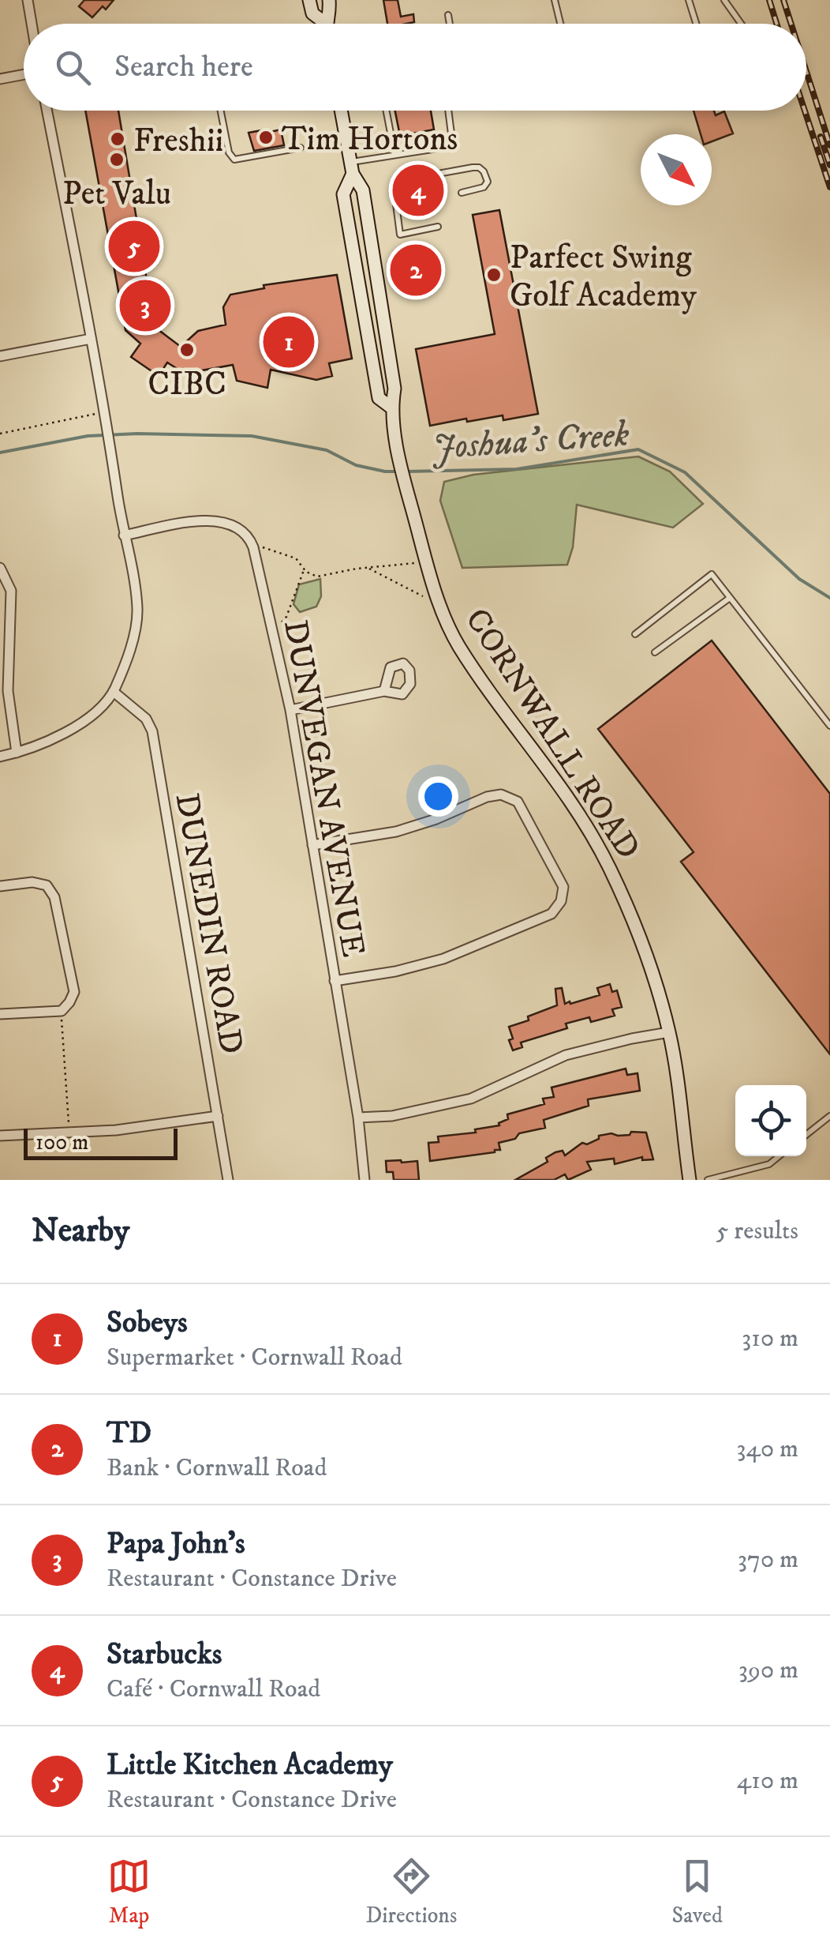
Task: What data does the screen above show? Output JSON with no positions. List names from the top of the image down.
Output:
{
  "streets": {
    "main road": ["CORNWALL ROAD"],
    "street": ["DUNVEGAN AVENUE", "DUNEDIN ROAD"]
  },
  "water": ["Joshua's Creek"],
  "places": [
    "Tim Hortons",
    "Freshii",
    "Pet Valu",
    "Parfect Swing Golf Academy",
    "CIBC"
  ],
  "scale_bar": "100 m",
  "north": "bottom right",
  "page": {
    "search": "Search here",
    "pins": [
      "4",
      "5",
      "2",
      "3",
      "1"
    ],
    "scale": "100 m",
    "heading": ["Nearby", "5 results"],
    "list": [
      {
        "mark": "1",
        "name": "Sobeys",
        "note": "Supermarket · Cornwall Road",
        "value": "310 m"
      },
      {
        "mark": "2",
        "name": "TD",
        "note": "Bank · Cornwall Road",
        "value": "340 m"
      },
      {
        "mark": "3",
        "name": "Papa John's",
        "note": "Restaurant · Constance Drive",
        "value": "370 m"
      },
      {
        "mark": "4",
        "name": "Starbucks",
        "note": "Café · Cornwall Road",
        "value": "390 m"
      },
      {
        "mark": "5",
        "name": "Little Kitchen Academy",
        "note": "Restaurant · Constance Drive",
        "value": "410 m"
      }
    ],
    "nav": ["Map", "Directions", "Saved"]
  }
}
